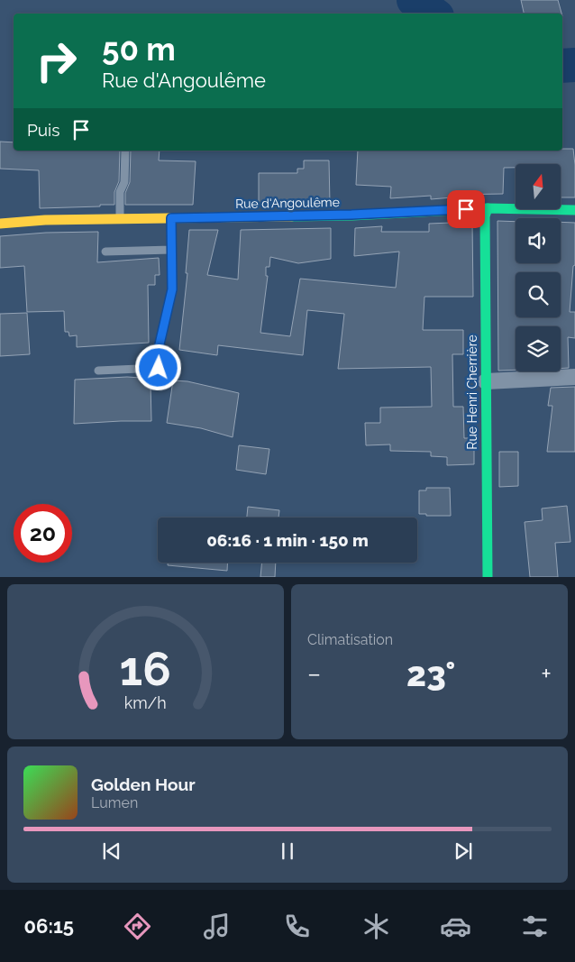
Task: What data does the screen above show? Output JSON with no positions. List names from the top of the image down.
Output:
{
  "streets": {
    "street": ["Rue d'Angoulême", "Rue Henri Cherrière"]
  },
  "crossings": [
    ["Rue d'Angoulême", "Rue Henri Cherrière"]
  ],
  "north": "top",
  "page": {
    "turn": ["50 m", "Rue d'Angoulême"],
    "then": "Puis",
    "limit": "20",
    "trip": "06:16 · 1 min · 150 m",
    "tile": "Climatisation",
    "heat": ["−", "23°", "+"],
    "song": ["Golden Hour", "Lumen"],
    "tabs": "06:15",
    "gauge": ["16", "km/h"]
  }
}
